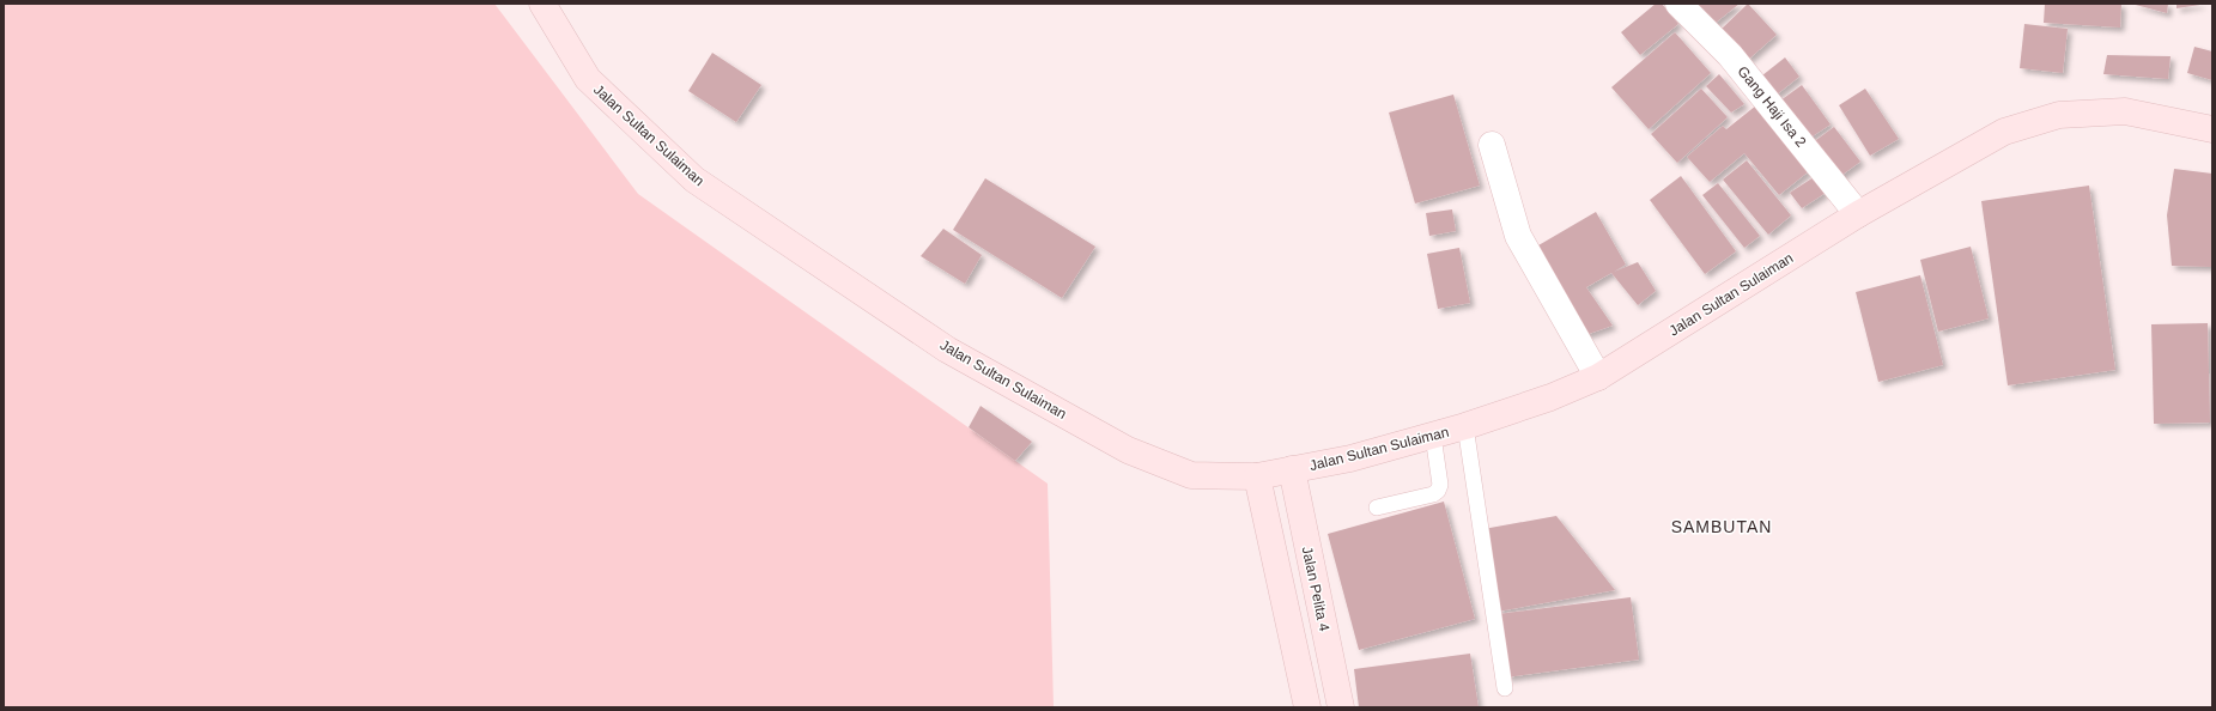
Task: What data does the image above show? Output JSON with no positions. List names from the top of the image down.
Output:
{
  "streets": {
    "main road": ["Jalan Sultan Sulaiman", "Jalan Pelita 4"],
    "street": ["Gang Haji Isa 2"]
  },
  "crossings": [
    ["Gang Haji Isa 2", "Jalan Sultan Sulaiman"],
    ["Jalan Sultan Sulaiman", "Jalan Pelita 4"]
  ],
  "districts": ["SAMBUTAN"]
}
